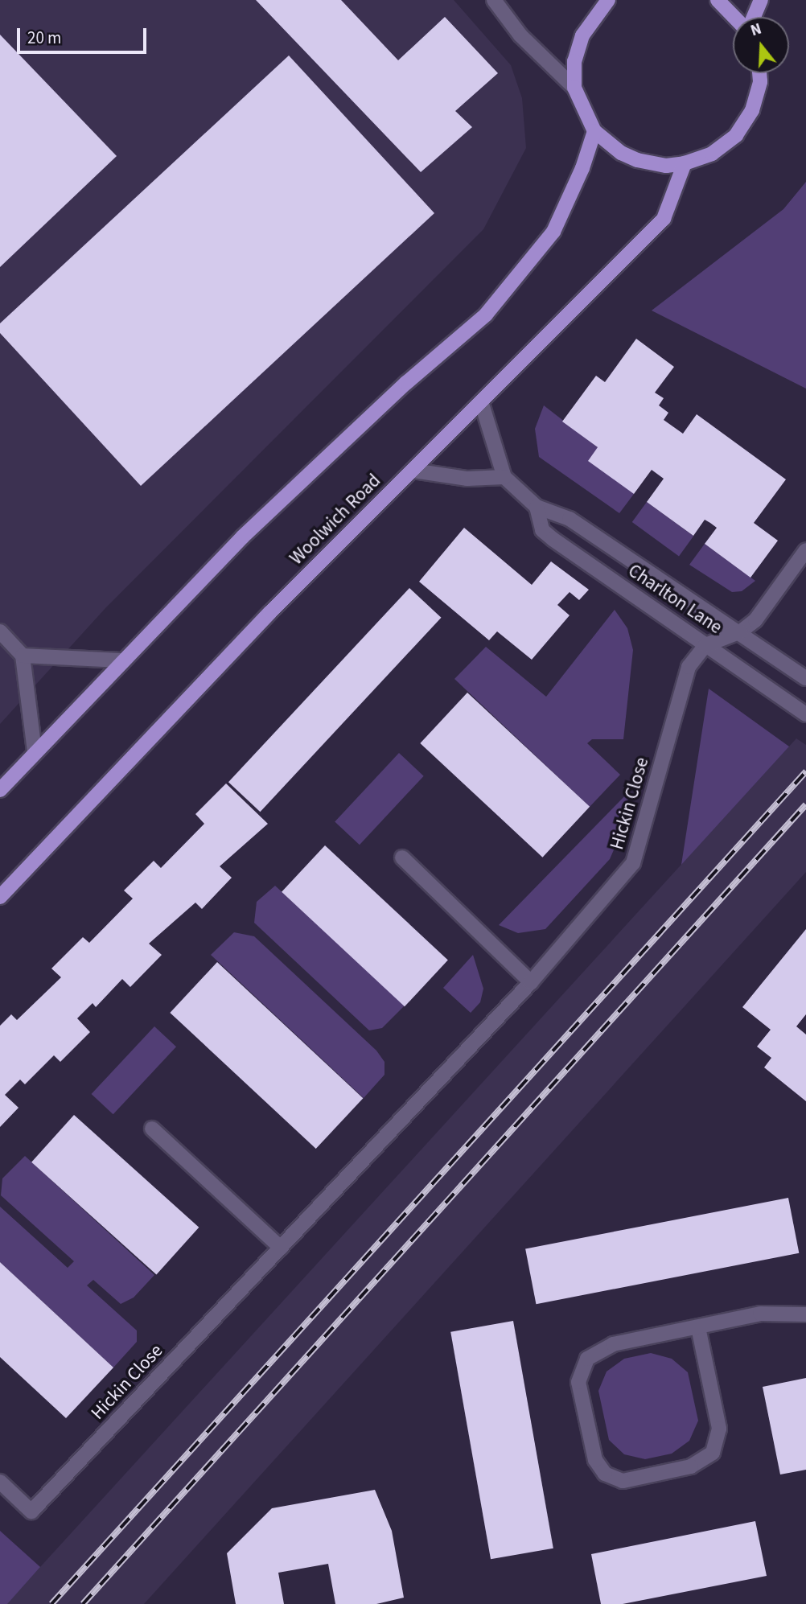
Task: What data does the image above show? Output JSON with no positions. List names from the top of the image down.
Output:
{
  "streets": {
    "main road": ["Woolwich Road"],
    "street": ["Charlton Lane", "Hickin Close"]
  },
  "crossings": [
    ["Charlton Lane", "Hickin Close"]
  ],
  "scale_bar": "20 m",
  "north": "top"
}
